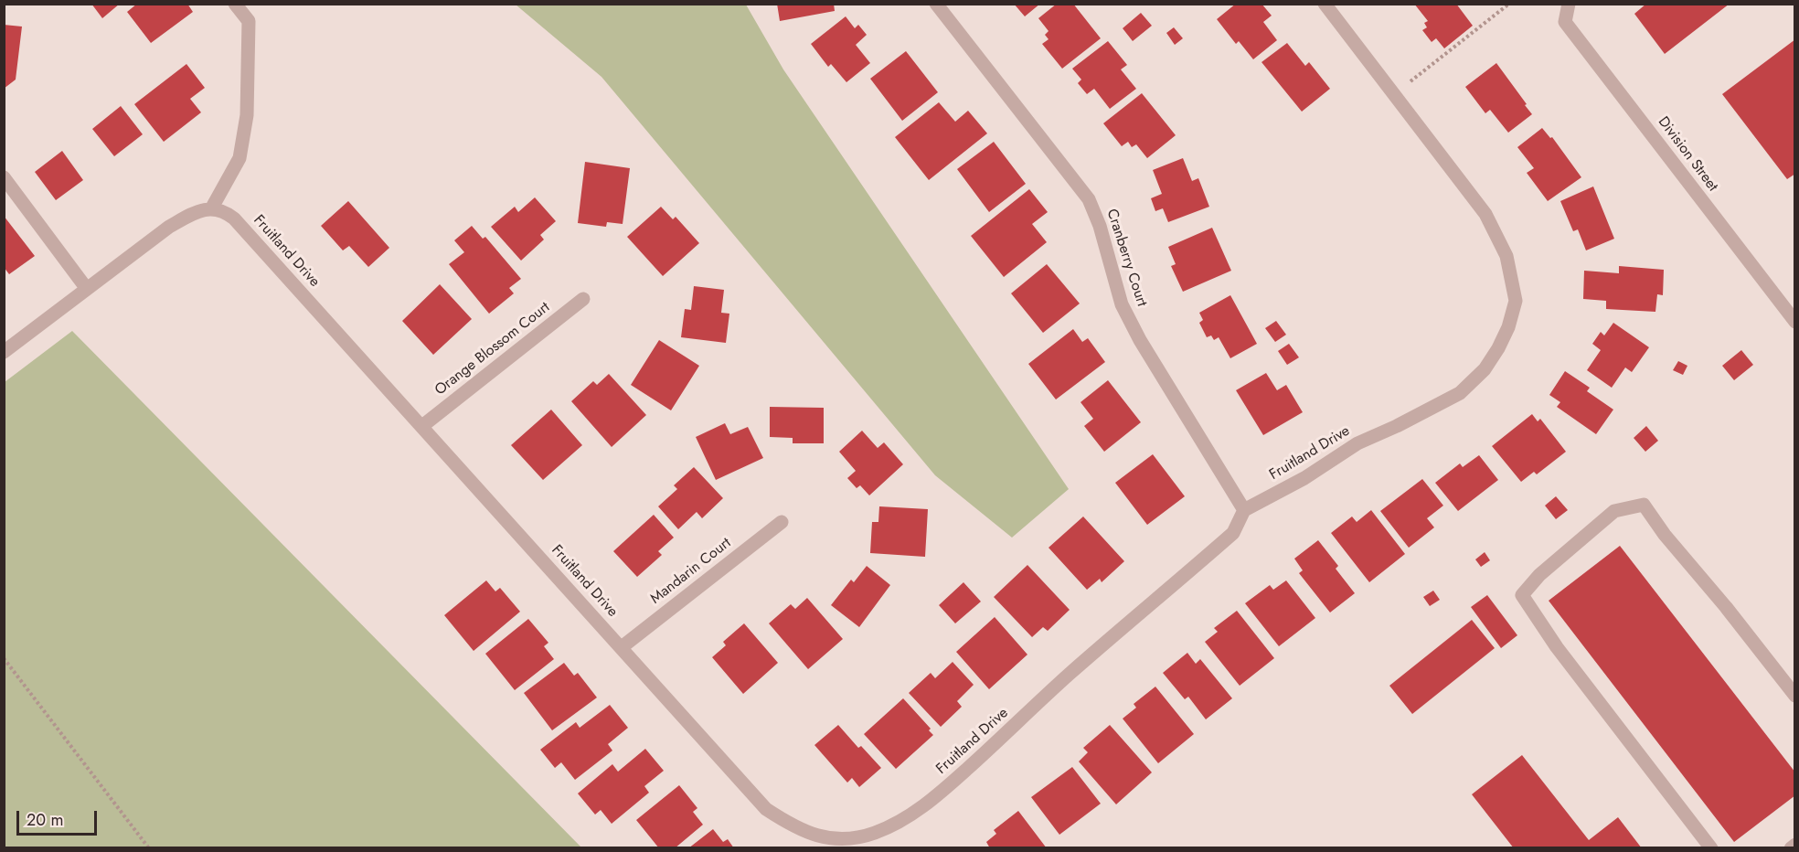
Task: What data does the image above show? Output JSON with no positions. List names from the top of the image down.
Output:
{
  "streets": {
    "street": [
      "Division Street",
      "Fruitland Drive",
      "Cranberry Court",
      "Orange Blossom Court",
      "Mandarin Court"
    ]
  },
  "crossings": [
    ["Fruitland Drive", "Cranberry Court"],
    ["Fruitland Drive", "Orange Blossom Court"],
    ["Fruitland Drive", "Mandarin Court"]
  ],
  "scale_bar": "20 m"
}
